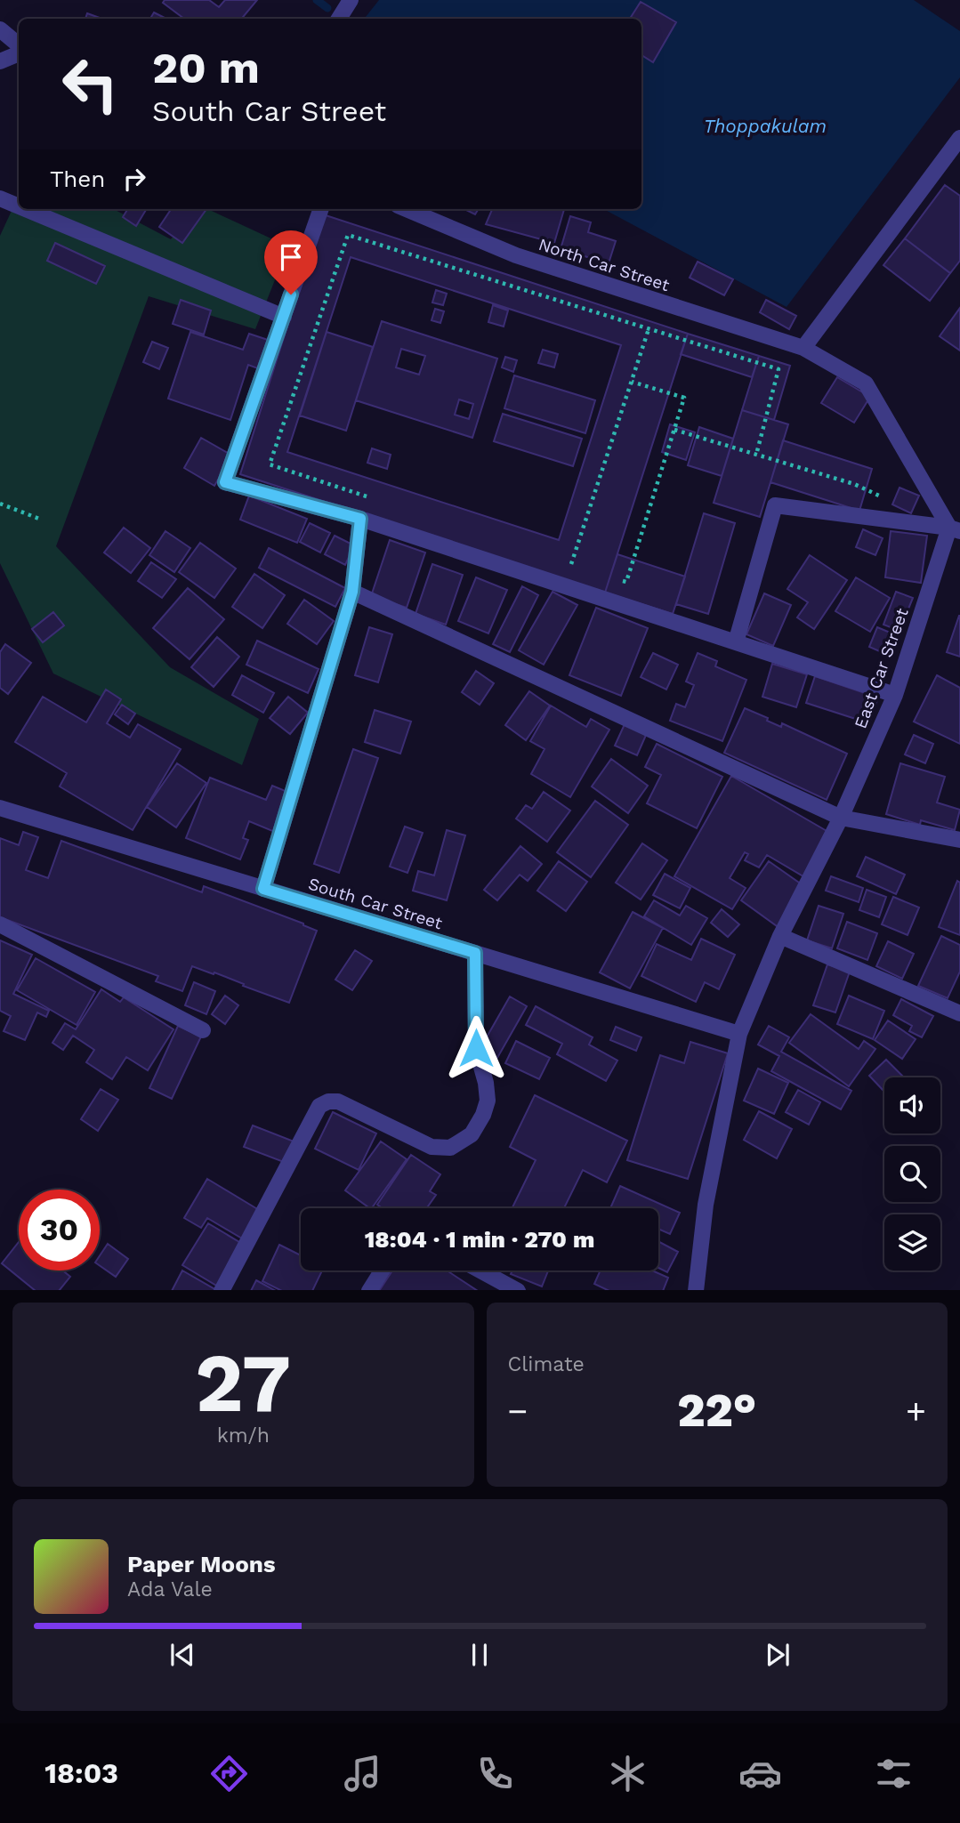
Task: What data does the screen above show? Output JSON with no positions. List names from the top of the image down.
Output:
{
  "streets": {
    "street": ["North Car Street", "East Car Street", "South Car Street"]
  },
  "crossings": [
    ["East Car Street", "South Car Street"]
  ],
  "water": ["Thoppakulam"],
  "page": {
    "turn": ["20 m", "South Car Street"],
    "then": "Then",
    "limit": "30",
    "trip": "18:04 · 1 min · 270 m",
    "tile": [
      ["27", "km/h"],
      "Climate"
    ],
    "heat": ["−", "22°", "+"],
    "song": ["Paper Moons", "Ada Vale"],
    "tabs": "18:03"
  }
}
